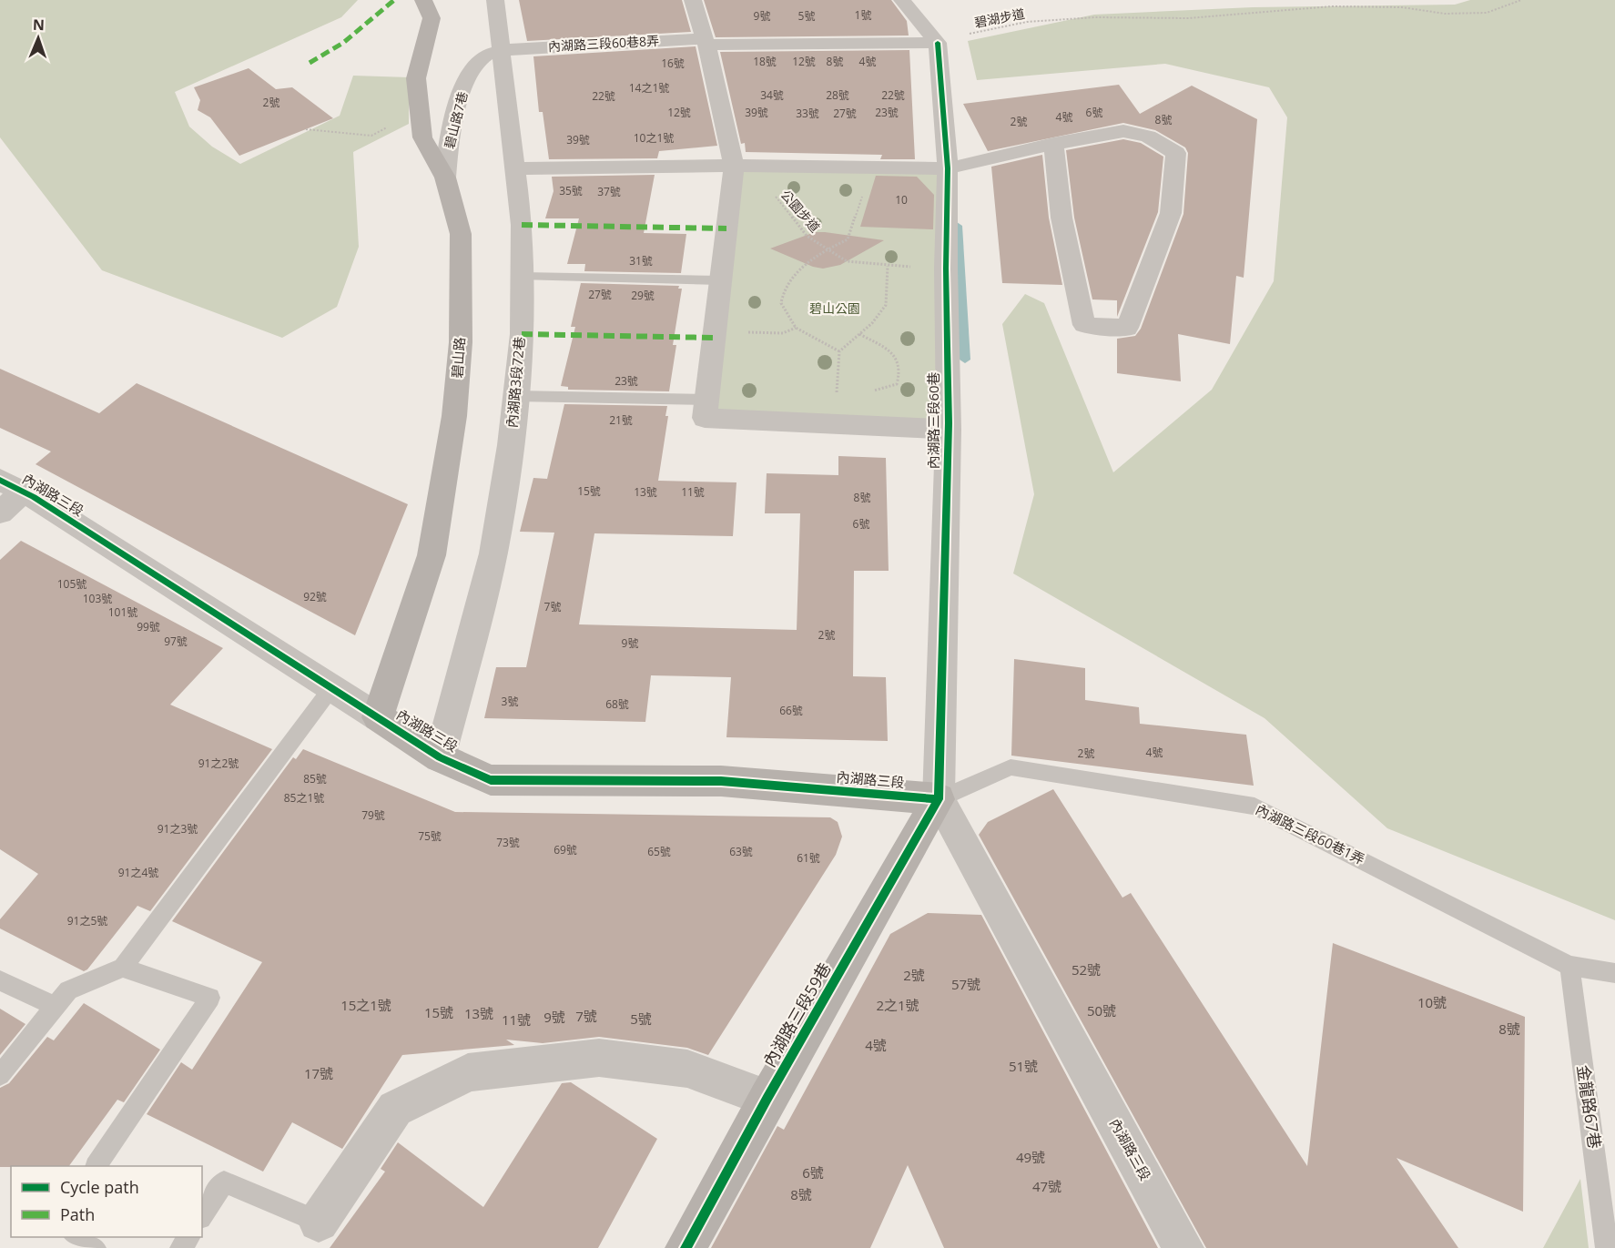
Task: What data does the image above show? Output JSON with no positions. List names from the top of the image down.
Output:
{
  "streets": {
    "street": [
      "內湖路三段60巷8弄",
      "碧山路7巷",
      "碧山路",
      "內湖路3段72巷",
      "內湖路三段60巷",
      "內湖路三段",
      "內湖路三段59巷"
    ],
    "lane": ["內湖路三段60巷1弄", "金龍路67巷"],
    "path": ["碧湖步道", "公園步道"]
  },
  "crossings": [
    ["內湖路三段60巷8弄", "碧山路7巷"],
    ["內湖路三段60巷8弄", "內湖路3段72巷"],
    ["內湖路三段60巷8弄", "內湖路三段60巷"],
    ["碧山路7巷", "碧山路"],
    ["碧山路7巷", "內湖路3段72巷"],
    ["公園步道", "內湖路三段60巷"],
    ["碧山路", "內湖路三段"],
    ["內湖路3段72巷", "內湖路三段"],
    ["內湖路三段60巷", "內湖路三段"],
    ["內湖路三段60巷", "內湖路三段60巷1弄"],
    ["內湖路三段60巷", "內湖路三段59巷"],
    ["內湖路三段", "內湖路三段60巷1弄"],
    ["內湖路三段", "內湖路三段59巷"],
    ["內湖路三段60巷1弄", "內湖路三段59巷"],
    ["內湖路三段60巷1弄", "金龍路67巷"]
  ],
  "parks": ["碧山公園"],
  "house_numbers": [
    "1號",
    "9號",
    "5號",
    "18號",
    "12號",
    "8號",
    "4號",
    "16號",
    "14之1號",
    "34號",
    "28號",
    "22號",
    "22號",
    "2號",
    "12號",
    "39號",
    "23號",
    "6號",
    "33號",
    "27號",
    "4號",
    "8號",
    "2號",
    "10之1號",
    "39號",
    "35號",
    "37號",
    "10",
    "31號",
    "27號",
    "29號",
    "23號",
    "21號",
    "15號",
    "13號",
    "11號",
    "8號",
    "6號",
    "105號",
    "92號",
    "103號",
    "7號",
    "101號",
    "99號",
    "2號",
    "97號",
    "9號",
    "3號",
    "68號",
    "66號",
    "4號",
    "2號",
    "91之2號",
    "85號",
    "85之1號",
    "79號",
    "91之3號",
    "75號",
    "73號",
    "69號",
    "65號",
    "63號",
    "61號",
    "91之4號",
    "91之5號",
    "52號",
    "2號",
    "57號",
    "10號",
    "15之1號",
    "2之1號",
    "50號",
    "15號",
    "13號",
    "7號",
    "9號",
    "5號",
    "11號",
    "8號",
    "4號",
    "51號",
    "17號",
    "49號",
    "6號",
    "47號",
    "8號"
  ],
  "legend": ["Cycle path", "Path"],
  "north": "top"
}
